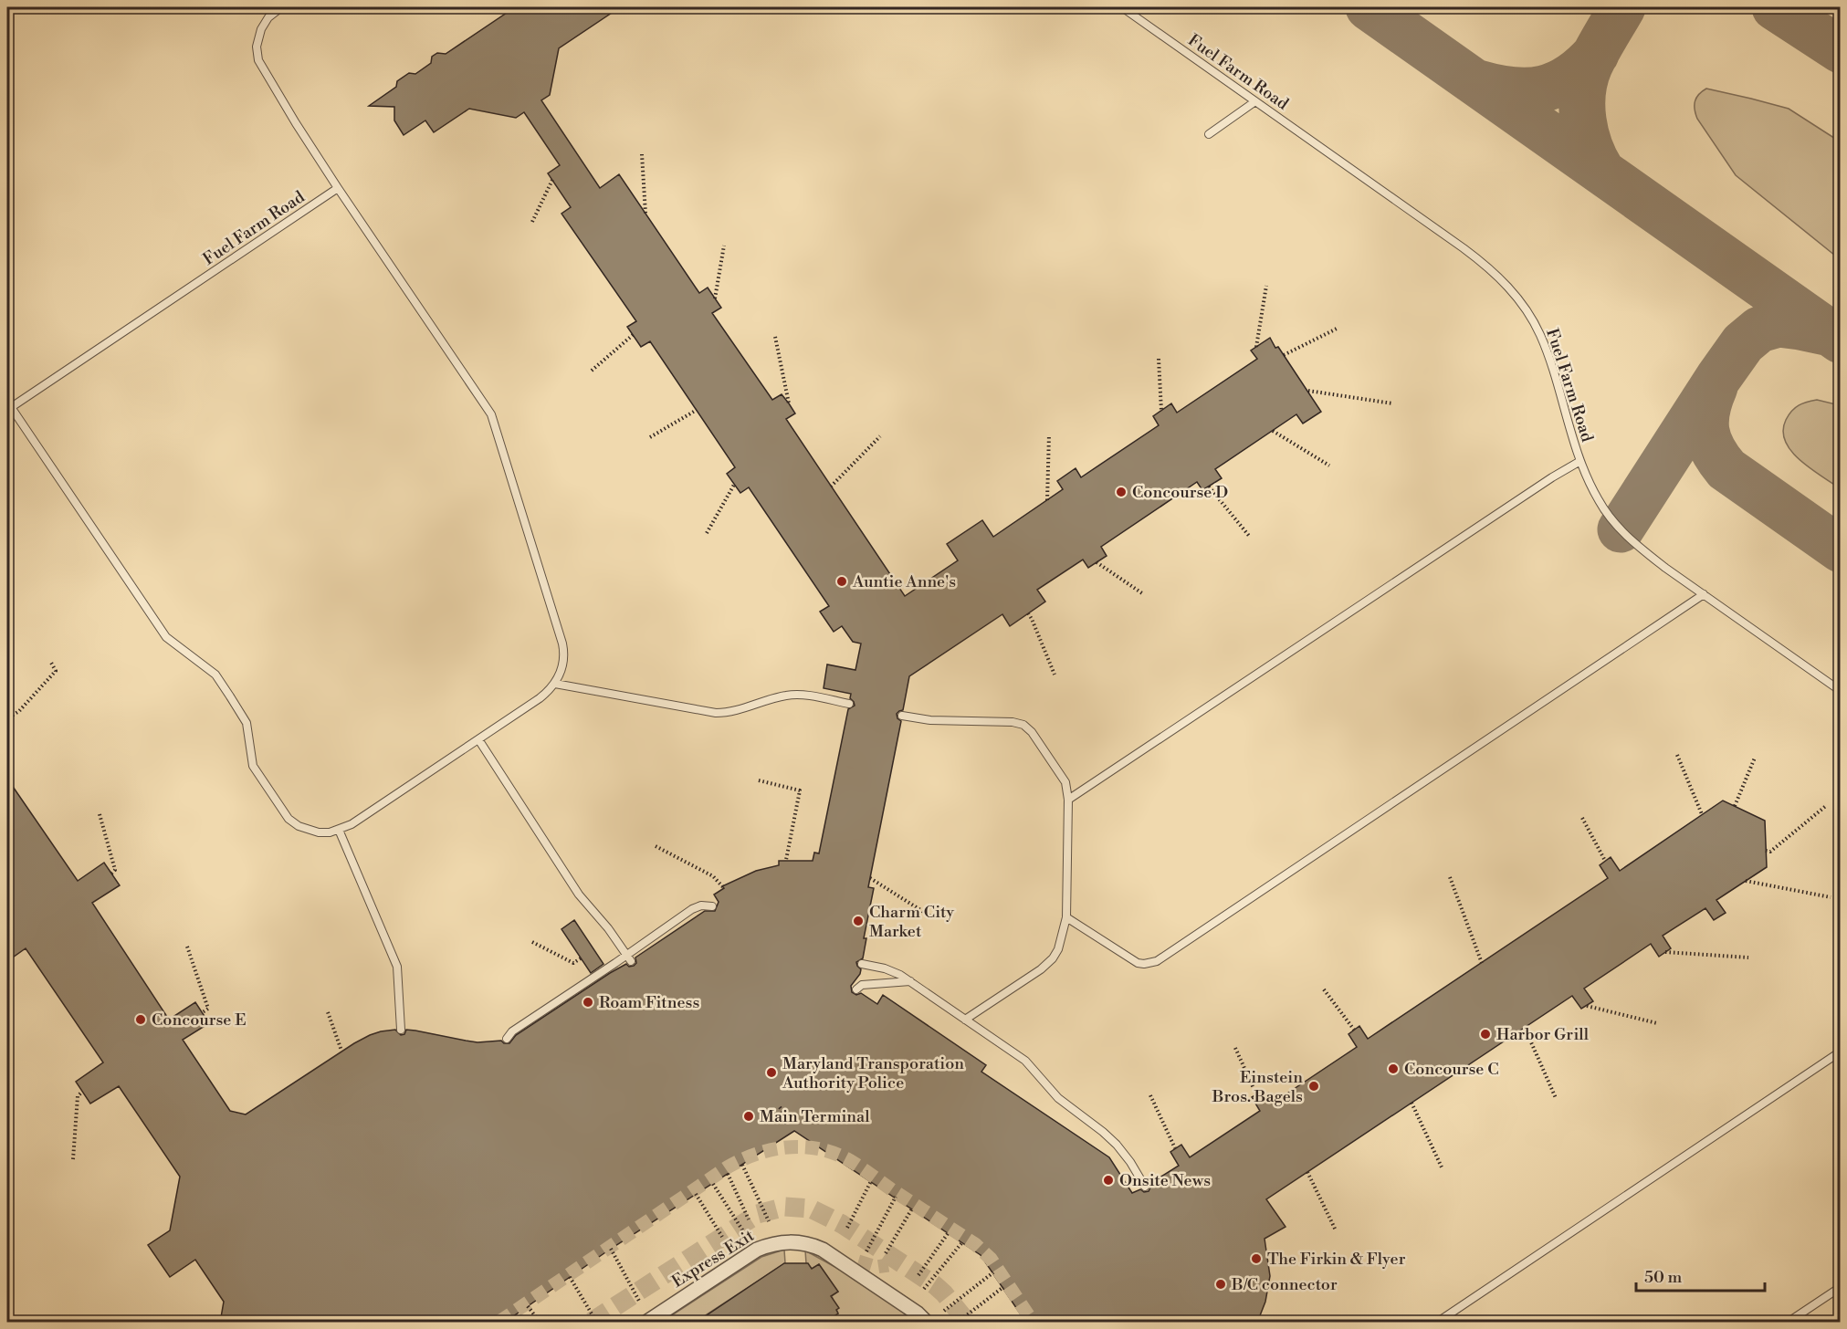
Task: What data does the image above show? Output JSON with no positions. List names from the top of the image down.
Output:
{
  "streets": {
    "street": ["Express Exit"],
    "lane": ["Fuel Farm Road"]
  },
  "places": [
    "Concourse D",
    "Auntie Anne's",
    "Charm City Market",
    "Roam Fitness",
    "Concourse E",
    "Harbor Grill",
    "Concourse C",
    "Maryland Transporation Authority Police",
    "Einstein Bros. Bagels",
    "Main Terminal",
    "Onsite News",
    "The Firkin & Flyer",
    "B/C connector"
  ],
  "scale_bar": "50 m"
}
